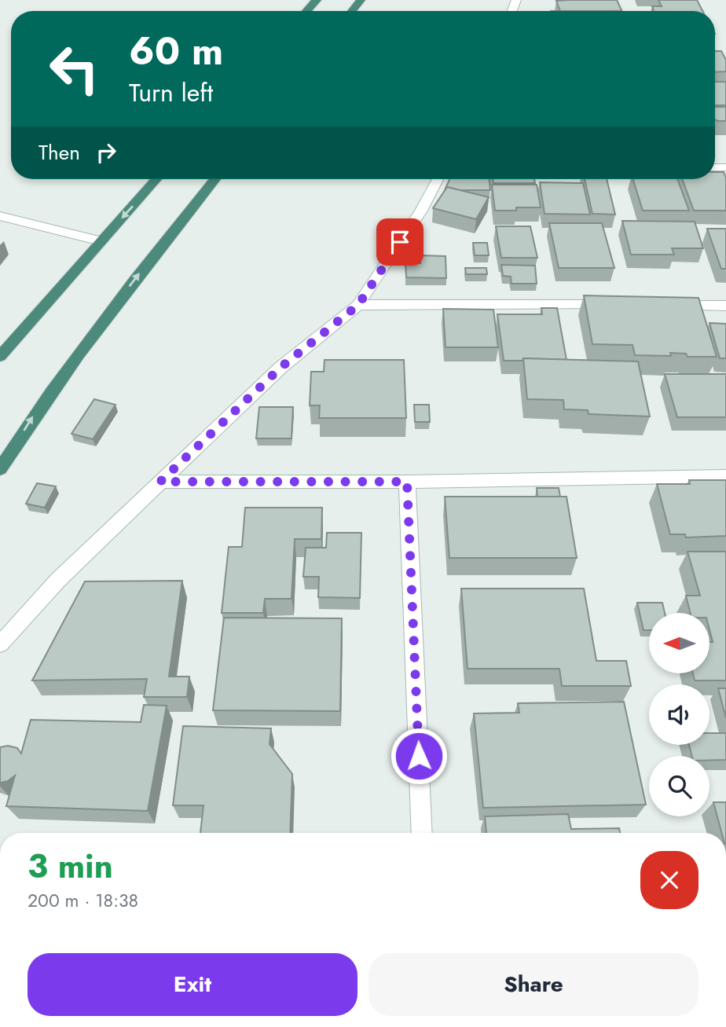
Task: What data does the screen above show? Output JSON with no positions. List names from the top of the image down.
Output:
{
  "north": "left",
  "page": {
    "turn": ["60 m", "Turn left"],
    "then": "Then",
    "heading": ["3 min", "200 m · 18:38"],
    "buttons": ["Exit", "Share"]
  }
}
